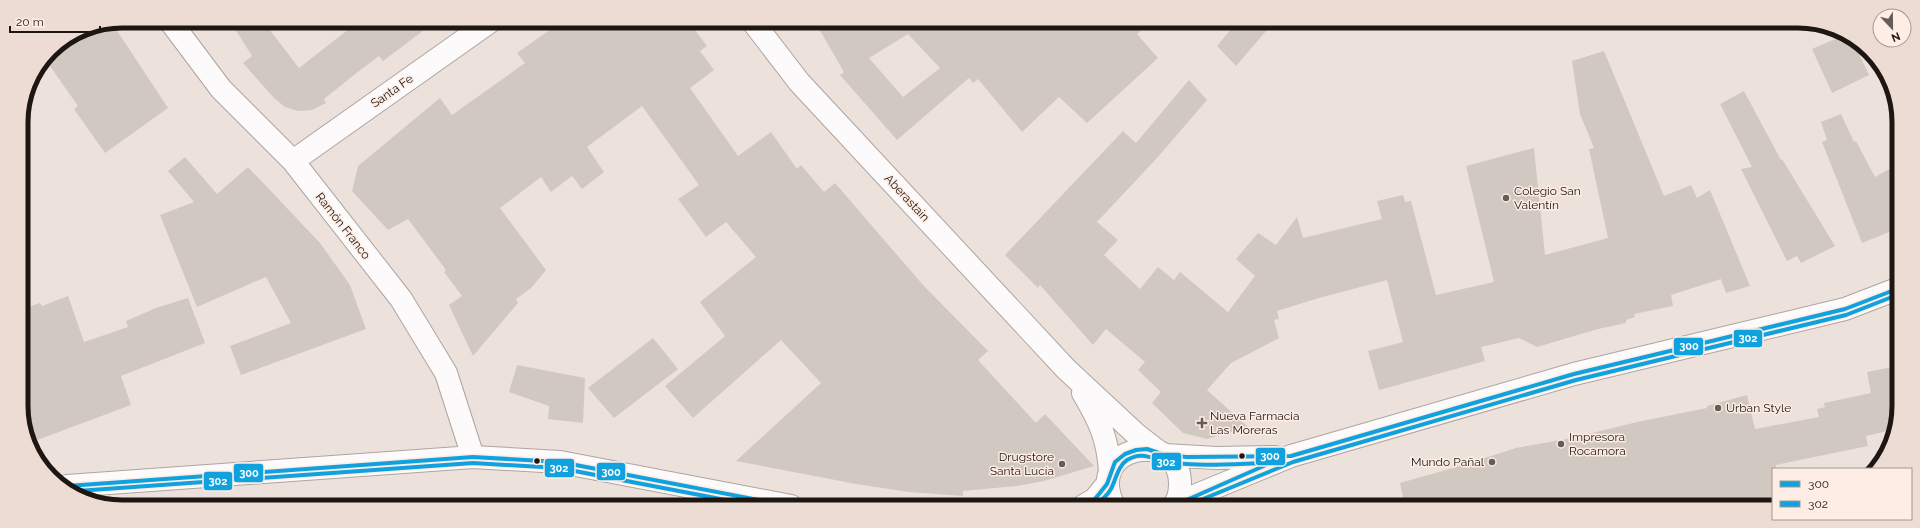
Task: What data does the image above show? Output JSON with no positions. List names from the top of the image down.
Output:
{
  "streets": {
    "street": ["Santa Fe", "Aberastain", "Ramón Franco"]
  },
  "crossings": [
    ["Santa Fe", "Ramón Franco"]
  ],
  "places": {
    "other": [
      "Colegio San Valentín",
      "Urban Style",
      "Impresora Rocamora",
      "Mundo Pañal",
      "Drugstore Santa Lucía"
    ],
    "health": ["Nueva Farmacia Las Moreras"]
  },
  "lines": ["transit line 300", "transit line 302"],
  "legend": ["300", "302"],
  "scale_bar": "20 m",
  "north": "bottom"
}
